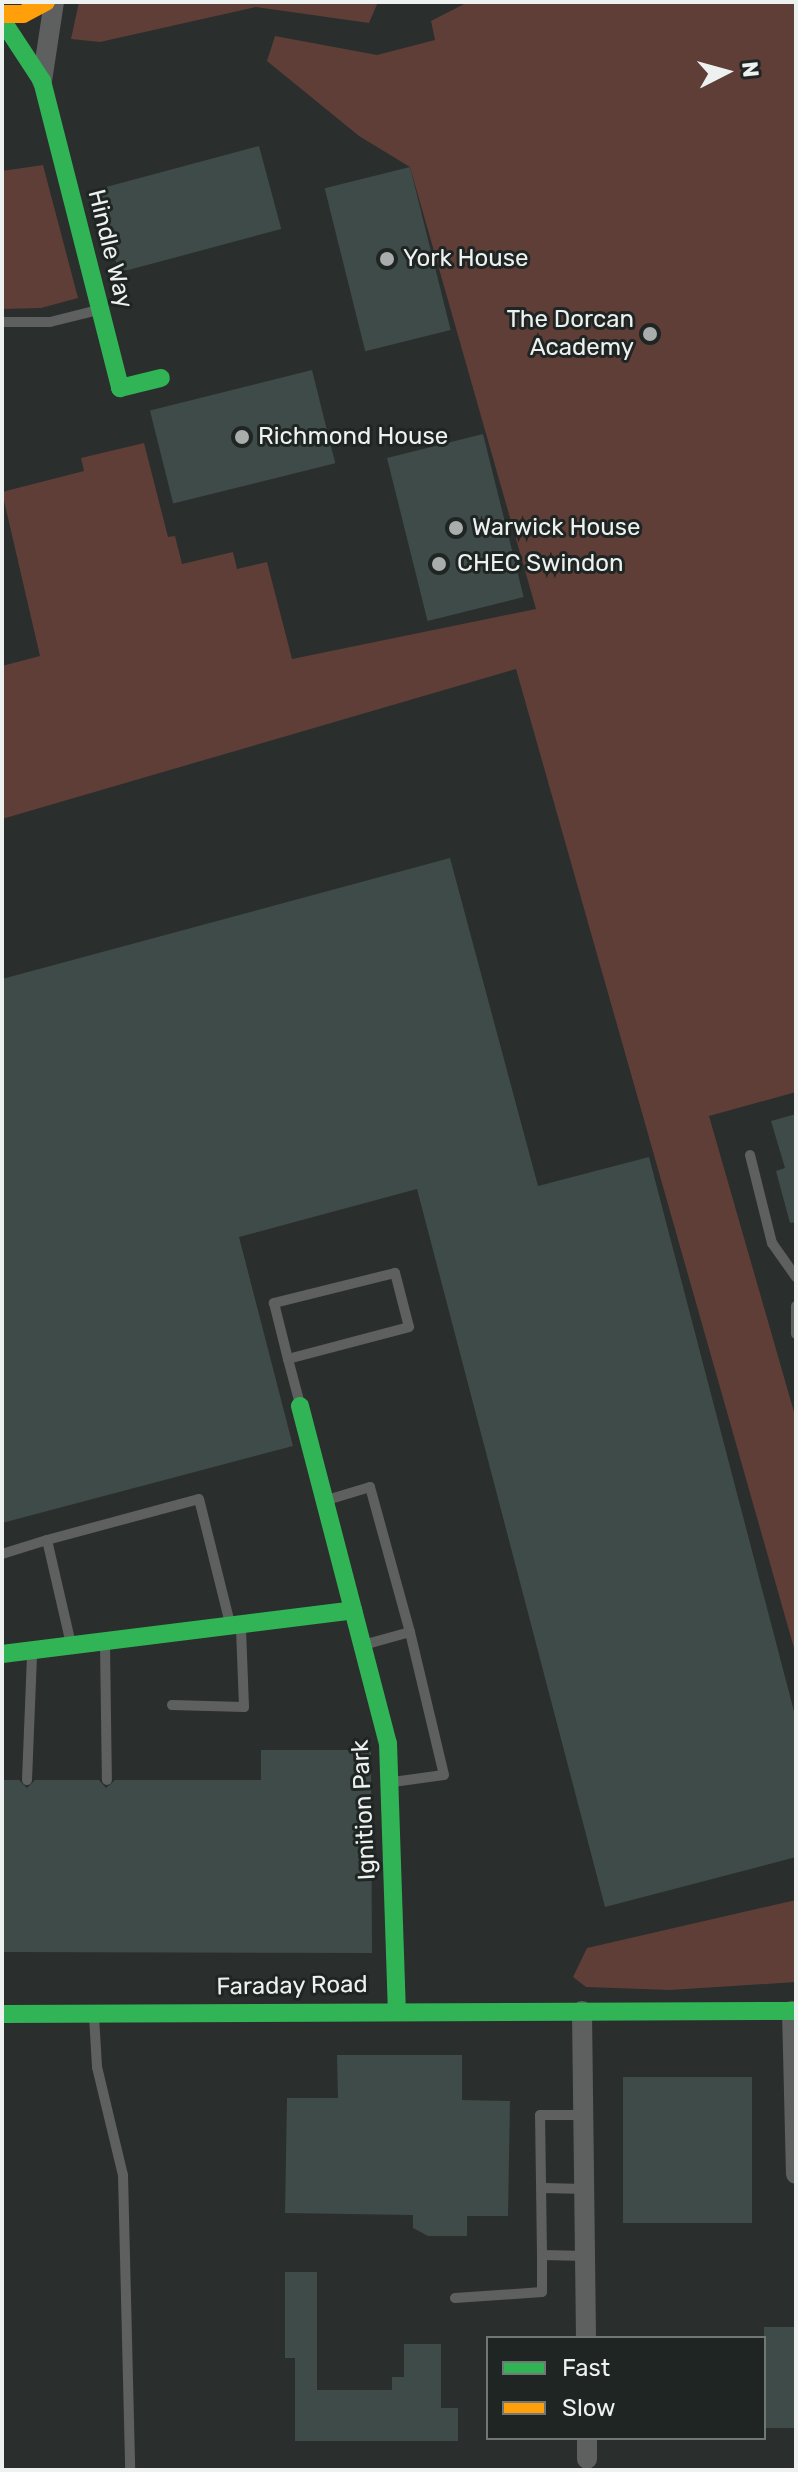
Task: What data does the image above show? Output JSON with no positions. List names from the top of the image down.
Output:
{
  "streets": {
    "street": ["Hindle Way", "Ignition Park", "Faraday Road"]
  },
  "crossings": [
    ["Ignition Park", "Faraday Road"]
  ],
  "places": [
    "York House",
    "The Dorcan Academy",
    "Richmond House",
    "Warwick House",
    "CHEC Swindon"
  ],
  "legend": ["Fast", "Slow"],
  "north": "right"
}
